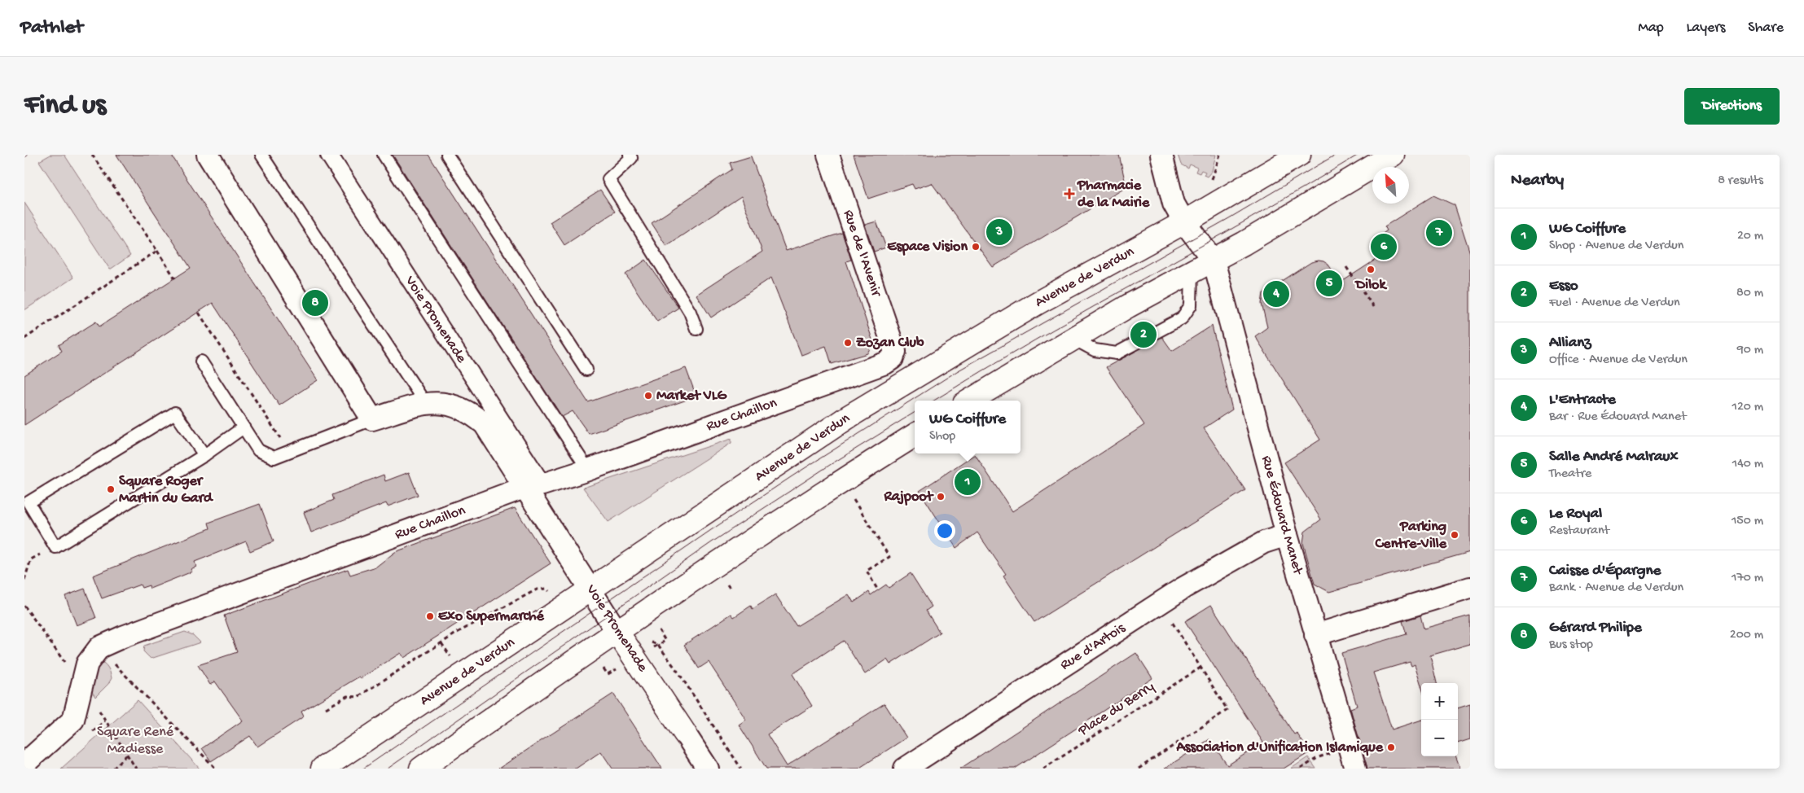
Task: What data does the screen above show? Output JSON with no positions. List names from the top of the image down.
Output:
{
  "streets": {
    "main road": ["Avenue de Verdun", "Voie Promenade"],
    "street": [
      "Rue de l'Avenir",
      "Rue Chaillon",
      "Rue Édouard Manet",
      "Rue d'Artois"
    ],
    "path": ["Place du Berry"]
  },
  "crossings": [
    ["Rue de l'Avenir", "Rue Chaillon"],
    ["Avenue de Verdun", "Voie Promenade"],
    ["Voie Promenade", "Rue Chaillon"],
    ["Rue Édouard Manet", "Rue d'Artois"]
  ],
  "parks": ["Square René Madiesse"],
  "places": {
    "health": ["Pharmacie de la Mairie"],
    "other": [
      "Espace Vision",
      "Dilok",
      "Zozan Club",
      "Market VLG",
      "Square Roger Martin du Gard",
      "Rajpoot",
      "Parking Centre-Ville",
      "Exo Supermarché",
      "Association d'Unification Islamique"
    ]
  },
  "north": "top left",
  "page": {
    "header": "Pathlet",
    "nav": ["Map", "Layers", "Share"],
    "buttons": "Directions",
    "title": "Find us",
    "heading": ["Nearby", "8 results"],
    "list": [
      {
        "mark": "1",
        "name": "WG Coiffure",
        "note": "Shop · Avenue de Verdun",
        "value": "20 m"
      },
      {
        "mark": "2",
        "name": "Esso",
        "note": "Fuel · Avenue de Verdun",
        "value": "80 m"
      },
      {
        "mark": "3",
        "name": "Allianz",
        "note": "Office · Avenue de Verdun",
        "value": "90 m"
      },
      {
        "mark": "4",
        "name": "L'Entracte",
        "note": "Bar · Rue Édouard Manet",
        "value": "120 m"
      },
      {
        "mark": "5",
        "name": "Salle André Malraux",
        "note": "Theatre",
        "value": "140 m"
      },
      {
        "mark": "6",
        "name": "Le Royal",
        "note": "Restaurant",
        "value": "150 m"
      },
      {
        "mark": "7",
        "name": "Caisse d'Épargne",
        "note": "Bank · Avenue de Verdun",
        "value": "170 m"
      },
      {
        "mark": "8",
        "name": "Gérard Philipe",
        "note": "Bus stop",
        "value": "200 m"
      }
    ],
    "pins": [
      "3",
      "7",
      "6",
      "5",
      "4",
      "8",
      "2",
      "1"
    ],
    "popup": ["WG Coiffure", "Shop"],
    "map_buttons": ["+", "−"]
  }
}
